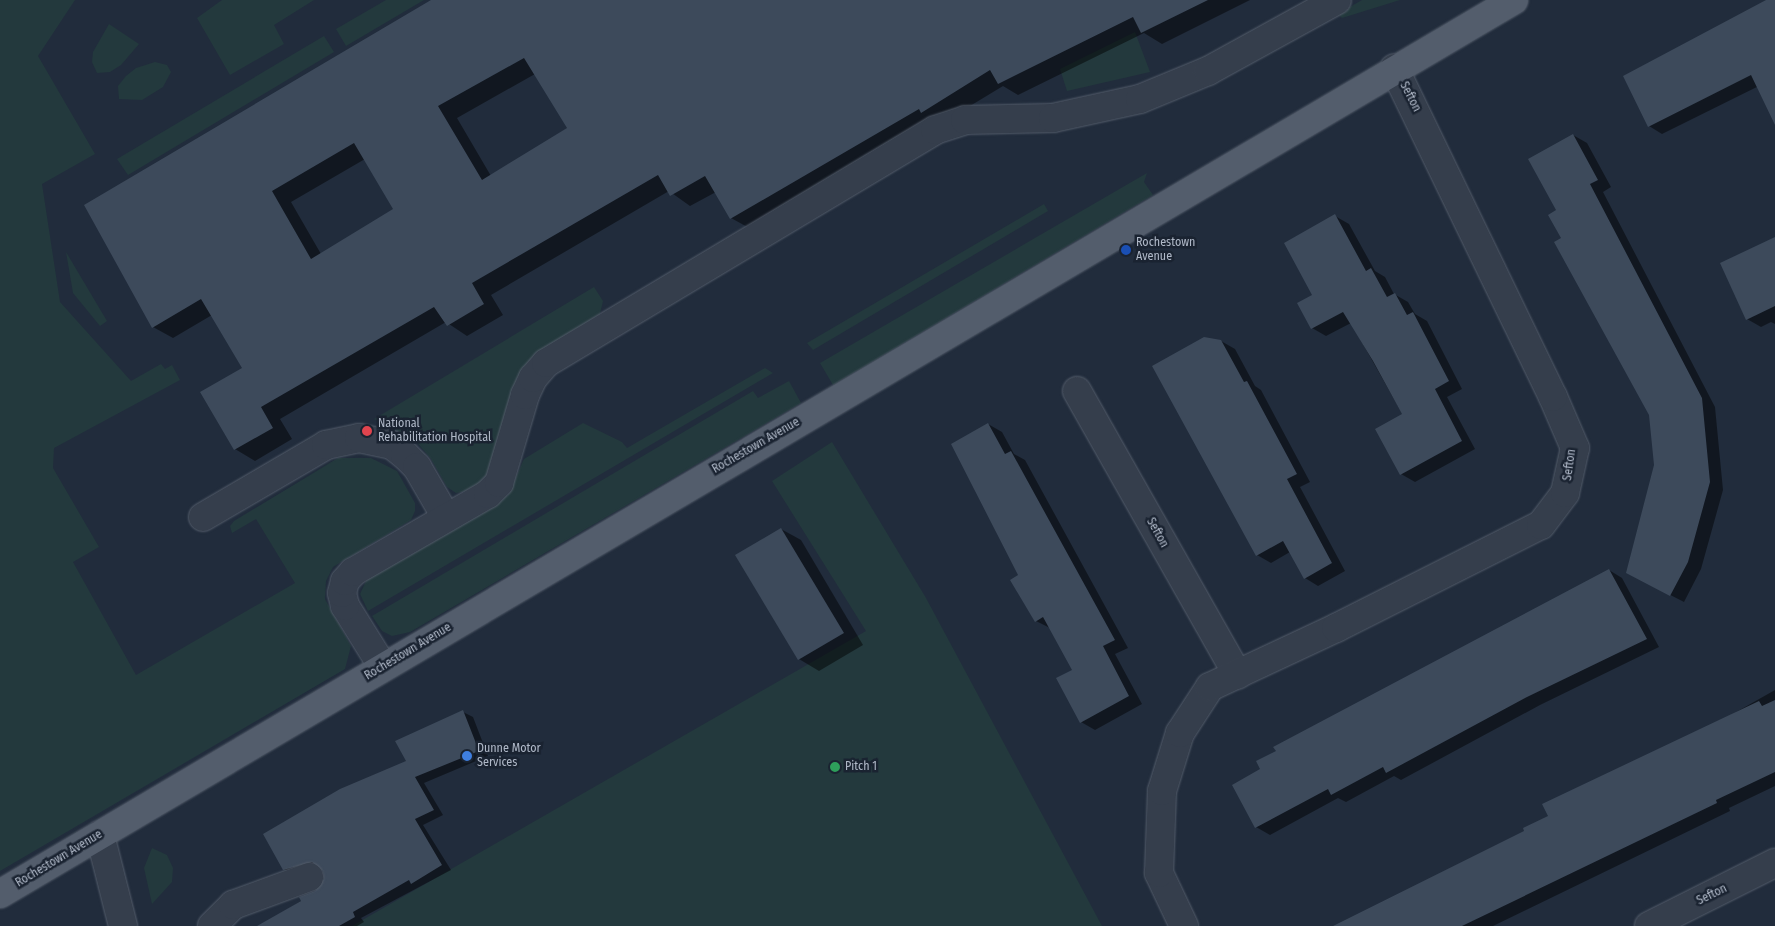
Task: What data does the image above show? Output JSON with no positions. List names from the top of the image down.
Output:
{
  "streets": {
    "main road": ["Rochestown Avenue"],
    "street": ["Sefton"]
  },
  "crossings": [
    ["Sefton", "Rochestown Avenue"]
  ],
  "places": [
    "Rochestown Avenue",
    "National Rehabilitation Hospital",
    "Dunne Motor Services",
    "Pitch 1"
  ]
}
